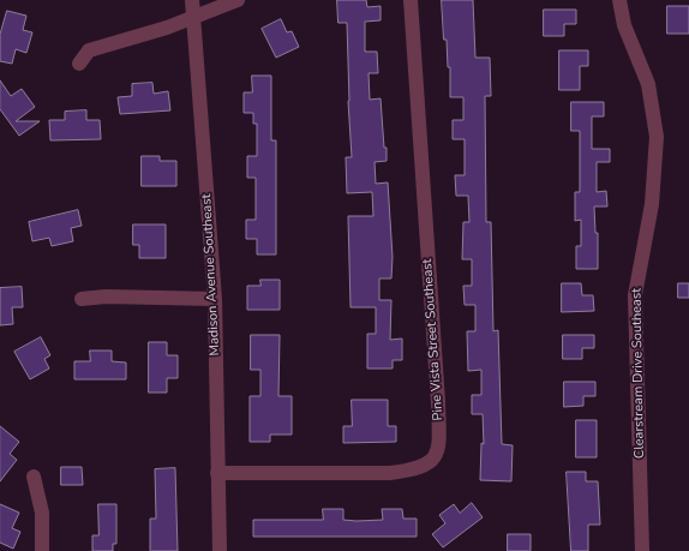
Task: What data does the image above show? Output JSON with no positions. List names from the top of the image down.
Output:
{
  "streets": {
    "street": ["Madison Avenue Southeast", "Pine Vista Street Southeast", "Clearstream Drive Southeast"]
  },
  "crossings": [
    ["Madison Avenue Southeast", "Pine Vista Street Southeast"]
  ]
}
